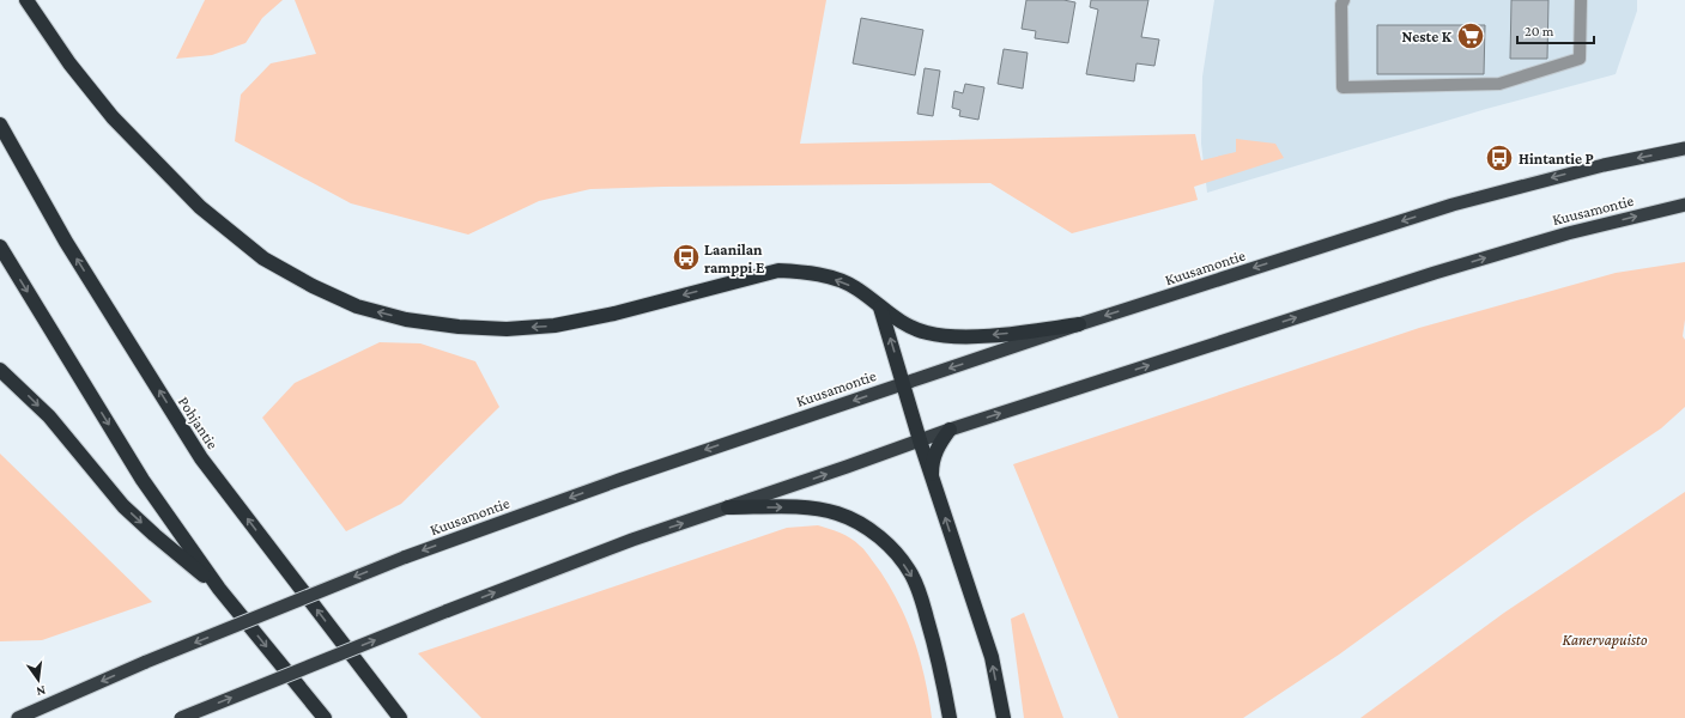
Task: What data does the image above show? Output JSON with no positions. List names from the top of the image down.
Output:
{
  "streets": {
    "highway": ["Kuusamontie", "Pohjantie"]
  },
  "parks": ["Kanervapuisto"],
  "places": {
    "supermarket": ["Neste K"],
    "bus stop": ["Hintantie P", "Laanilan ramppi E"]
  },
  "scale_bar": "20 m",
  "north": "bottom"
}
